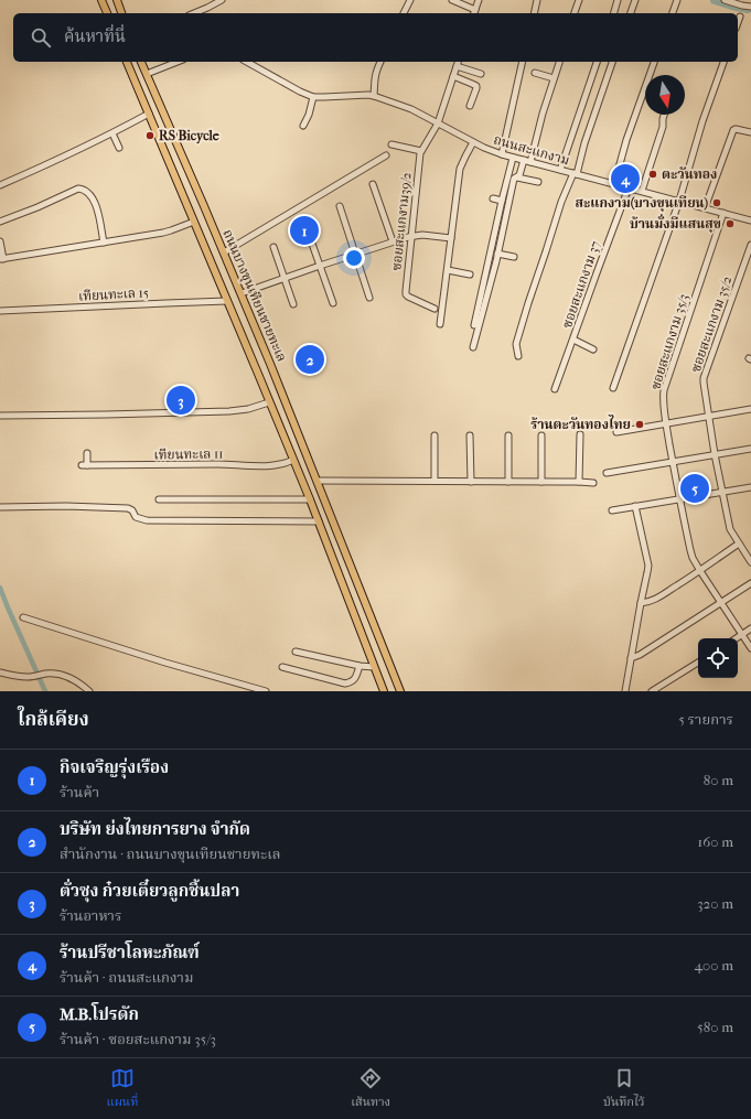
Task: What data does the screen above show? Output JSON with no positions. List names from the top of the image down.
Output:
{
  "streets": {
    "main road": ["ถนนบางขุนเทียนชายทะเล"],
    "street": [
      "ถนนสะแกงาม",
      "ซอยสะแกงาม39/2",
      "ซอยสะแกงาม 37",
      "เทียนทะเล 15",
      "ซอยสะแกงาม 35/2",
      "ซอยสะแกงาม 35/3",
      "เทียนทะเล 11"
    ]
  },
  "crossings": [
    ["ถนนสะแกงาม", "ซอยสะแกงาม39/2"],
    ["ถนนสะแกงาม", "ซอยสะแกงาม 37"],
    ["ถนนสะแกงาม", "ซอยสะแกงาม 35/3"],
    ["เทียนทะเล 15", "ถนนบางขุนเทียนชายทะเล"],
    ["ถนนบางขุนเทียนชายทะเล", "เทียนทะเล 11"]
  ],
  "places": [
    "RS Bicycle",
    "ตะวันทอง",
    "สะแกงาม(บางขุนเทียน)",
    "บ้านมั่งมีแสนสุข",
    "ร้านตะวันทองไทย"
  ],
  "north": "bottom",
  "page": {
    "search": "ค้นหาที่นี่",
    "pins": [
      "4",
      "1",
      "2",
      "3",
      "5"
    ],
    "heading": ["ใกล้เคียง", "5 รายการ"],
    "list": [
      {
        "mark": "1",
        "name": "กิจเจริญรุ่งเรือง",
        "note": "ร้านค้า",
        "value": "80 m"
      },
      {
        "mark": "2",
        "name": "บริษัท ย่งไทยการยาง จำกัด",
        "note": "สำนักงาน · ถนนบางขุนเทียนชายทะเล",
        "value": "160 m"
      },
      {
        "mark": "3",
        "name": "ตั่วซุง ก๋วยเตี๋ยวลูกชิ้นปลา",
        "note": "ร้านอาหาร",
        "value": "320 m"
      },
      {
        "mark": "4",
        "name": "ร้านปรีชาโลหะภัณฑ์",
        "note": "ร้านค้า · ถนนสะแกงาม",
        "value": "400 m"
      },
      {
        "mark": "5",
        "name": "M.B.โปรดัก",
        "note": "ร้านค้า · ซอยสะแกงาม 35/3",
        "value": "580 m"
      }
    ],
    "nav": ["แผนที่", "เส้นทาง", "บันทึกไว้"]
  }
}
